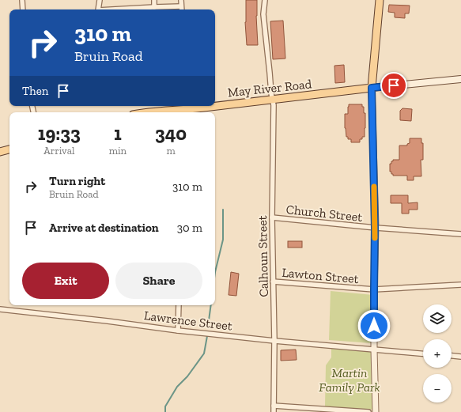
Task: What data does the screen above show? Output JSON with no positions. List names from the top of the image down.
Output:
{
  "streets": {
    "main road": ["May River Road"],
    "street": [
      "Church Street",
      "Calhoun Street",
      "Lawton Street",
      "Lawrence Street"
    ]
  },
  "crossings": [
    ["May River Road", "Calhoun Street"],
    ["Church Street", "Calhoun Street"],
    ["Calhoun Street", "Lawton Street"],
    ["Calhoun Street", "Lawrence Street"]
  ],
  "parks": ["Martin Family Park"],
  "page": {
    "turn": ["310 m", "Bruin Road"],
    "then": "Then",
    "eta": [
      "19:33",
      "Arrival",
      "1",
      "min",
      "340",
      "m"
    ],
    "list": [
      {
        "name": "Turn right",
        "note": "Bruin Road",
        "value": "310 m"
      },
      {
        "name": "Arrive at destination",
        "value": "30 m"
      }
    ],
    "buttons": ["Exit", "Share"],
    "map_buttons": ["+", "−"]
  }
}
